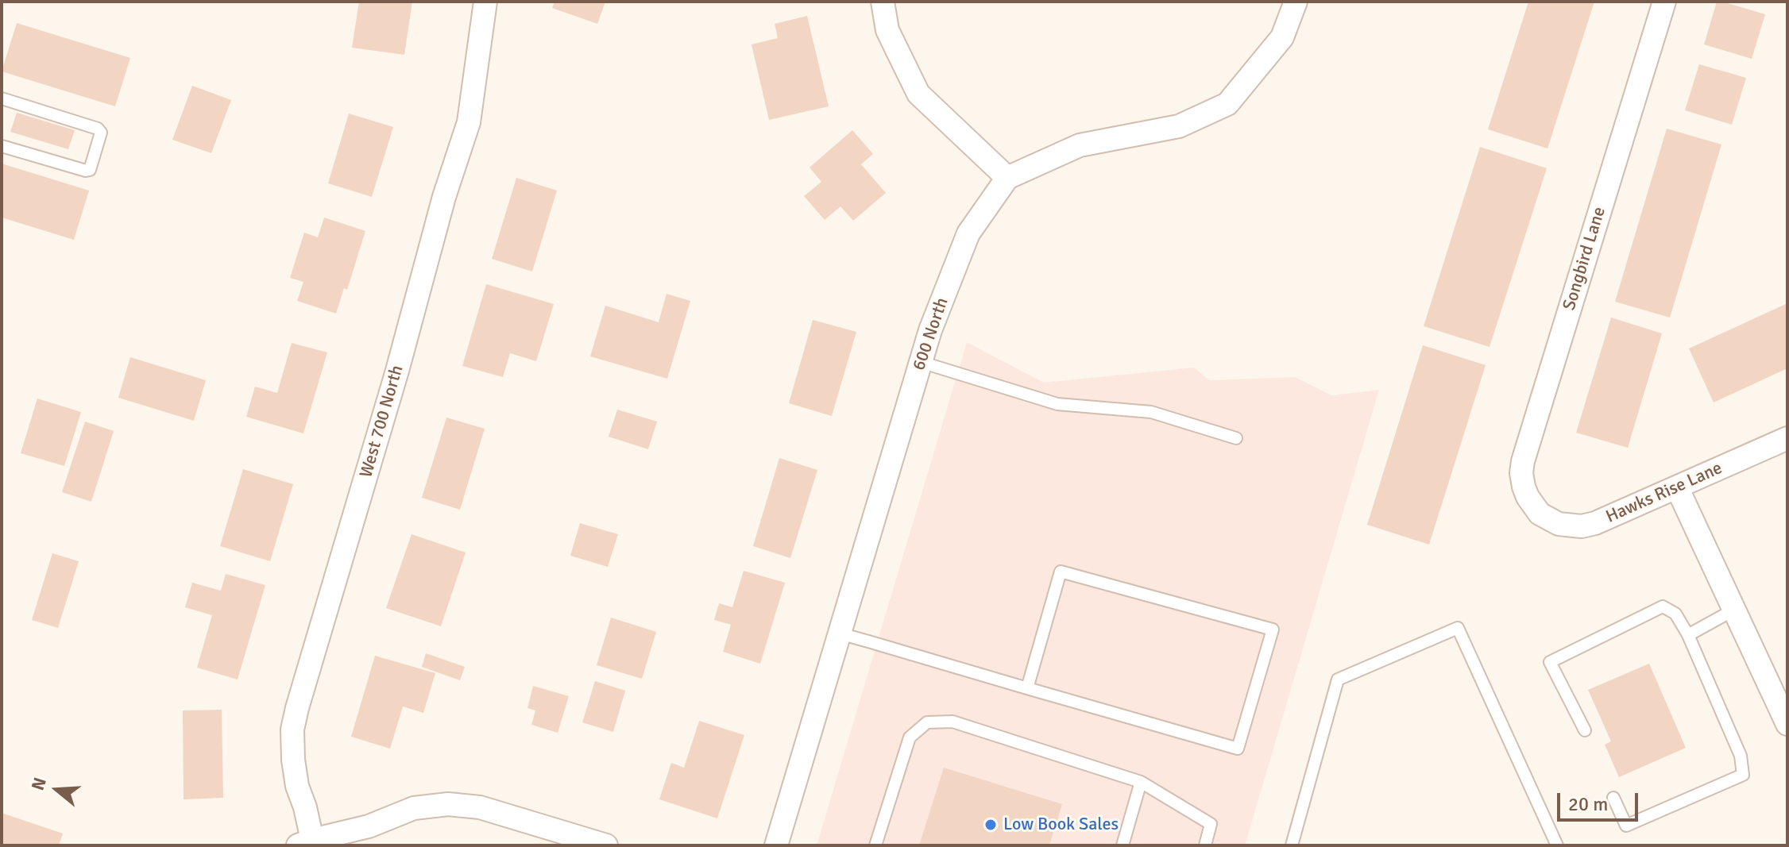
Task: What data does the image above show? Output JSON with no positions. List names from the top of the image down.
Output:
{
  "streets": {
    "street": [
      "Songbird Lane",
      "600 North",
      "West 700 North",
      "Hawks Rise Lane"
    ]
  },
  "crossings": [
    ["Songbird Lane", "Hawks Rise Lane"]
  ],
  "places": ["Low Book Sales"],
  "scale_bar": "20 m",
  "north": "left"
}
